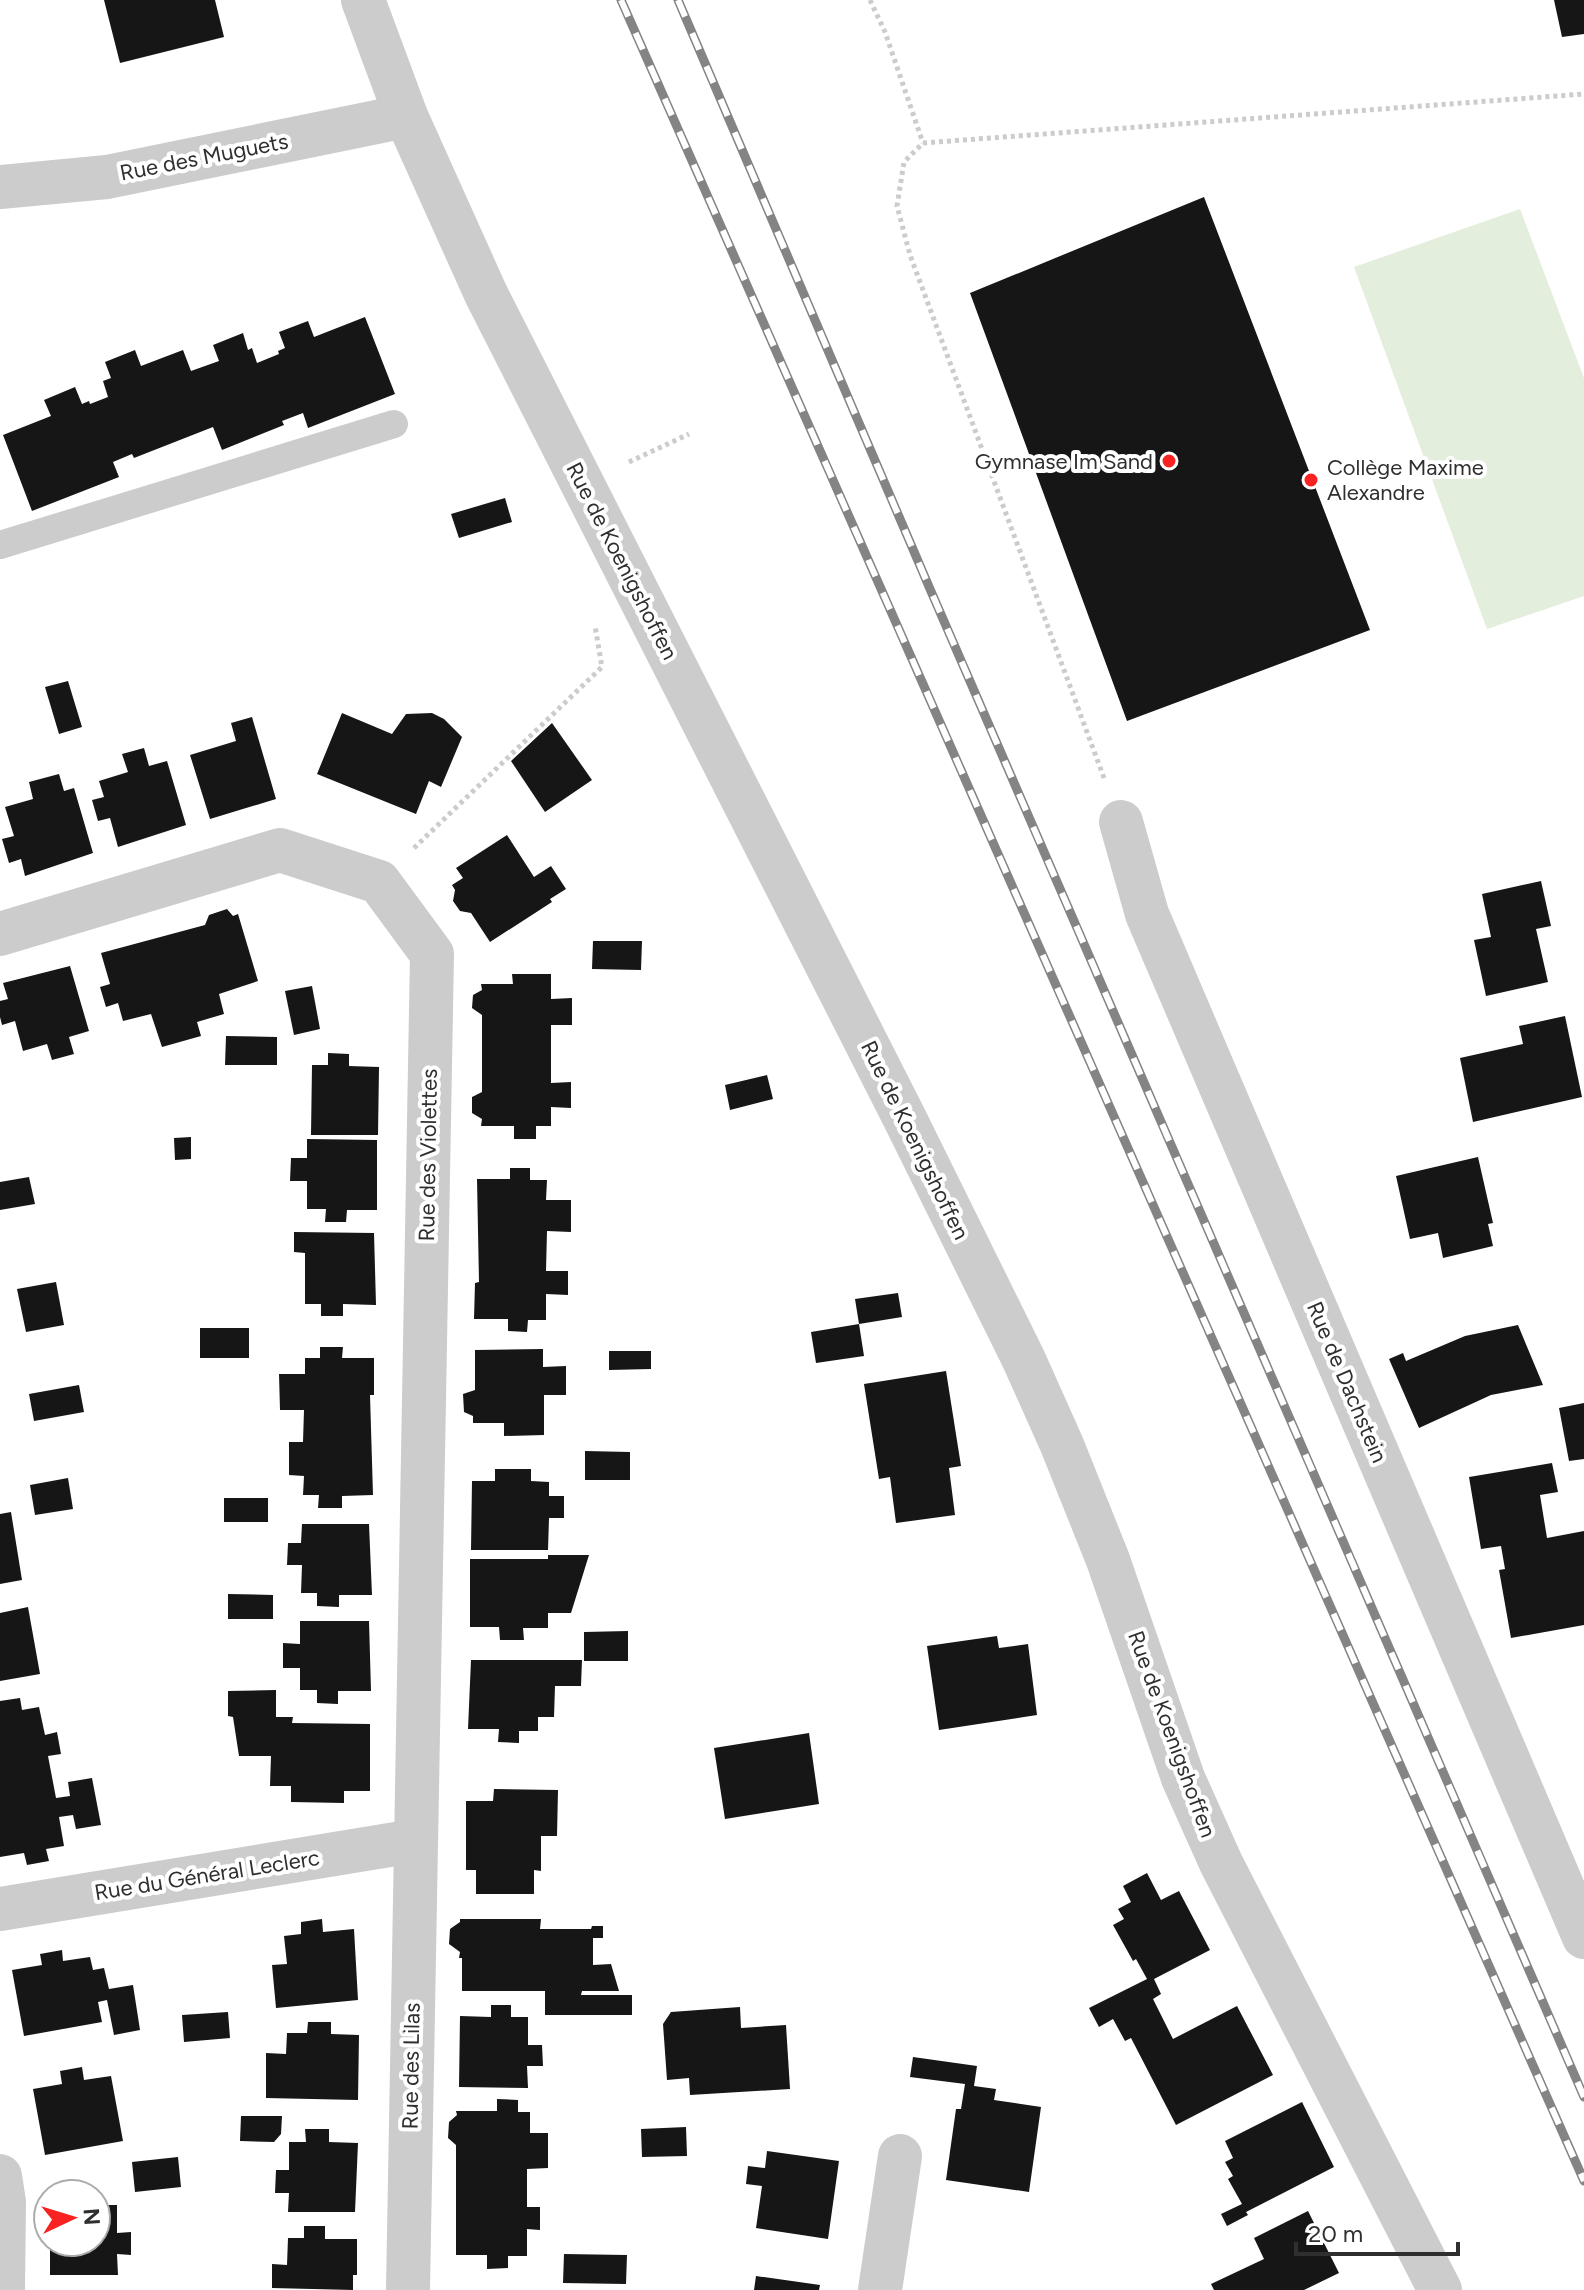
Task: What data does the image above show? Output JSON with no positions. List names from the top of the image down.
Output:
{
  "streets": {
    "street": [
      "Rue des Muguets",
      "Rue de Koenigshoffen",
      "Rue des Violettes",
      "Rue de Dachstein",
      "Rue du Général Leclerc",
      "Rue des Lilas"
    ]
  },
  "crossings": [
    ["Rue des Muguets", "Rue de Koenigshoffen"],
    ["Rue des Violettes", "Rue du Général Leclerc"],
    ["Rue des Violettes", "Rue des Lilas"],
    ["Rue du Général Leclerc", "Rue des Lilas"]
  ],
  "places": ["Gymnase Im Sand", "Collège Maxime Alexandre"],
  "scale_bar": "20 m",
  "north": "right"
}
